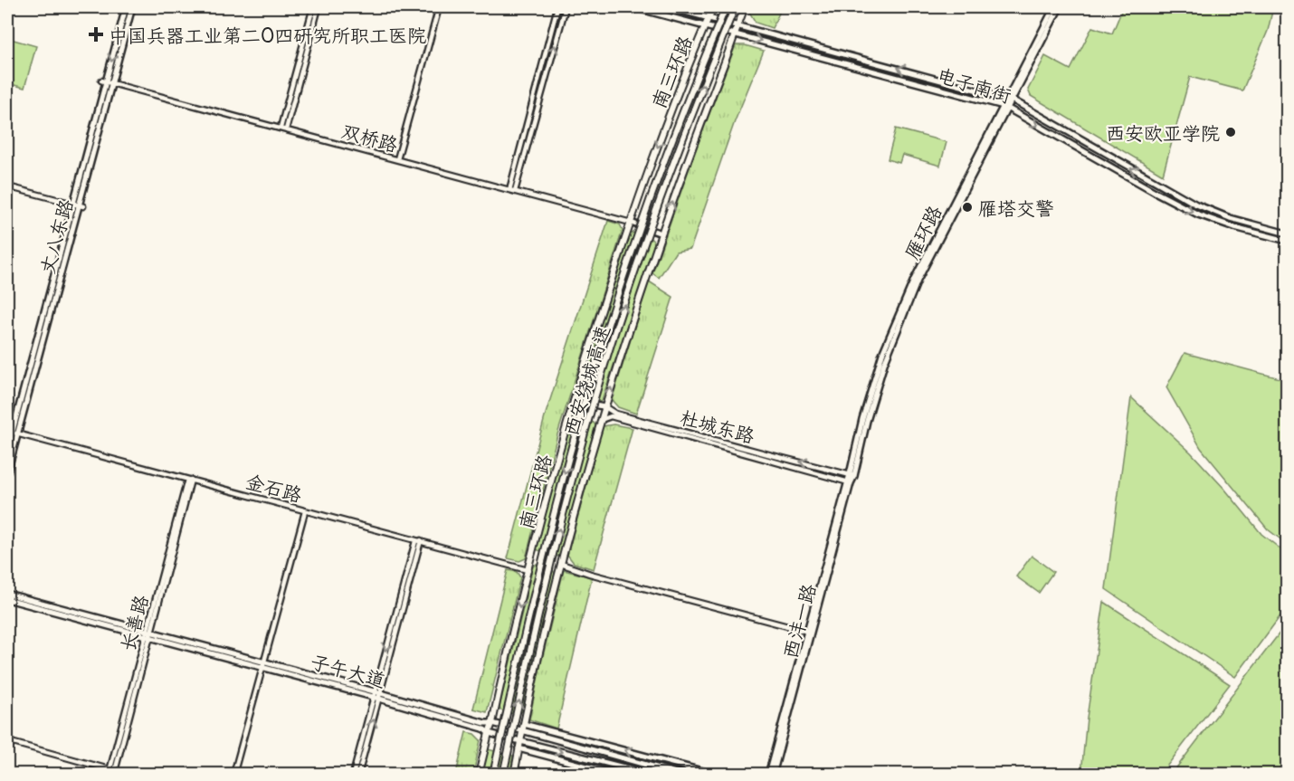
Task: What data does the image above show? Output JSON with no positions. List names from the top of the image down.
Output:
{
  "streets": {
    "highway": ["南三环路", "西安绕城高速"],
    "main road": [
      "电子南街",
      "雁环路",
      "丈八东路",
      "西沣一路",
      "子午大道"
    ],
    "street": [
      "双桥路",
      "杜城东路",
      "金石路",
      "长善路"
    ]
  },
  "crossings": [
    ["南三环路", "电子南街"],
    ["南三环路", "双桥路"],
    ["南三环路", "杜城东路"],
    ["南三环路", "金石路"],
    ["南三环路", "子午大道"],
    ["电子南街", "雁环路"],
    ["双桥路", "丈八东路"],
    ["雁环路", "杜城东路"],
    ["雁环路", "西沣一路"],
    ["丈八东路", "金石路"],
    ["杜城东路", "西沣一路"],
    ["金石路", "长善路"],
    ["长善路", "子午大道"]
  ],
  "places": {
    "health": ["中国兵器工业第二0四研究所职工医院"],
    "other": ["西安欧亚学院", "雁塔交警"]
  }
}
